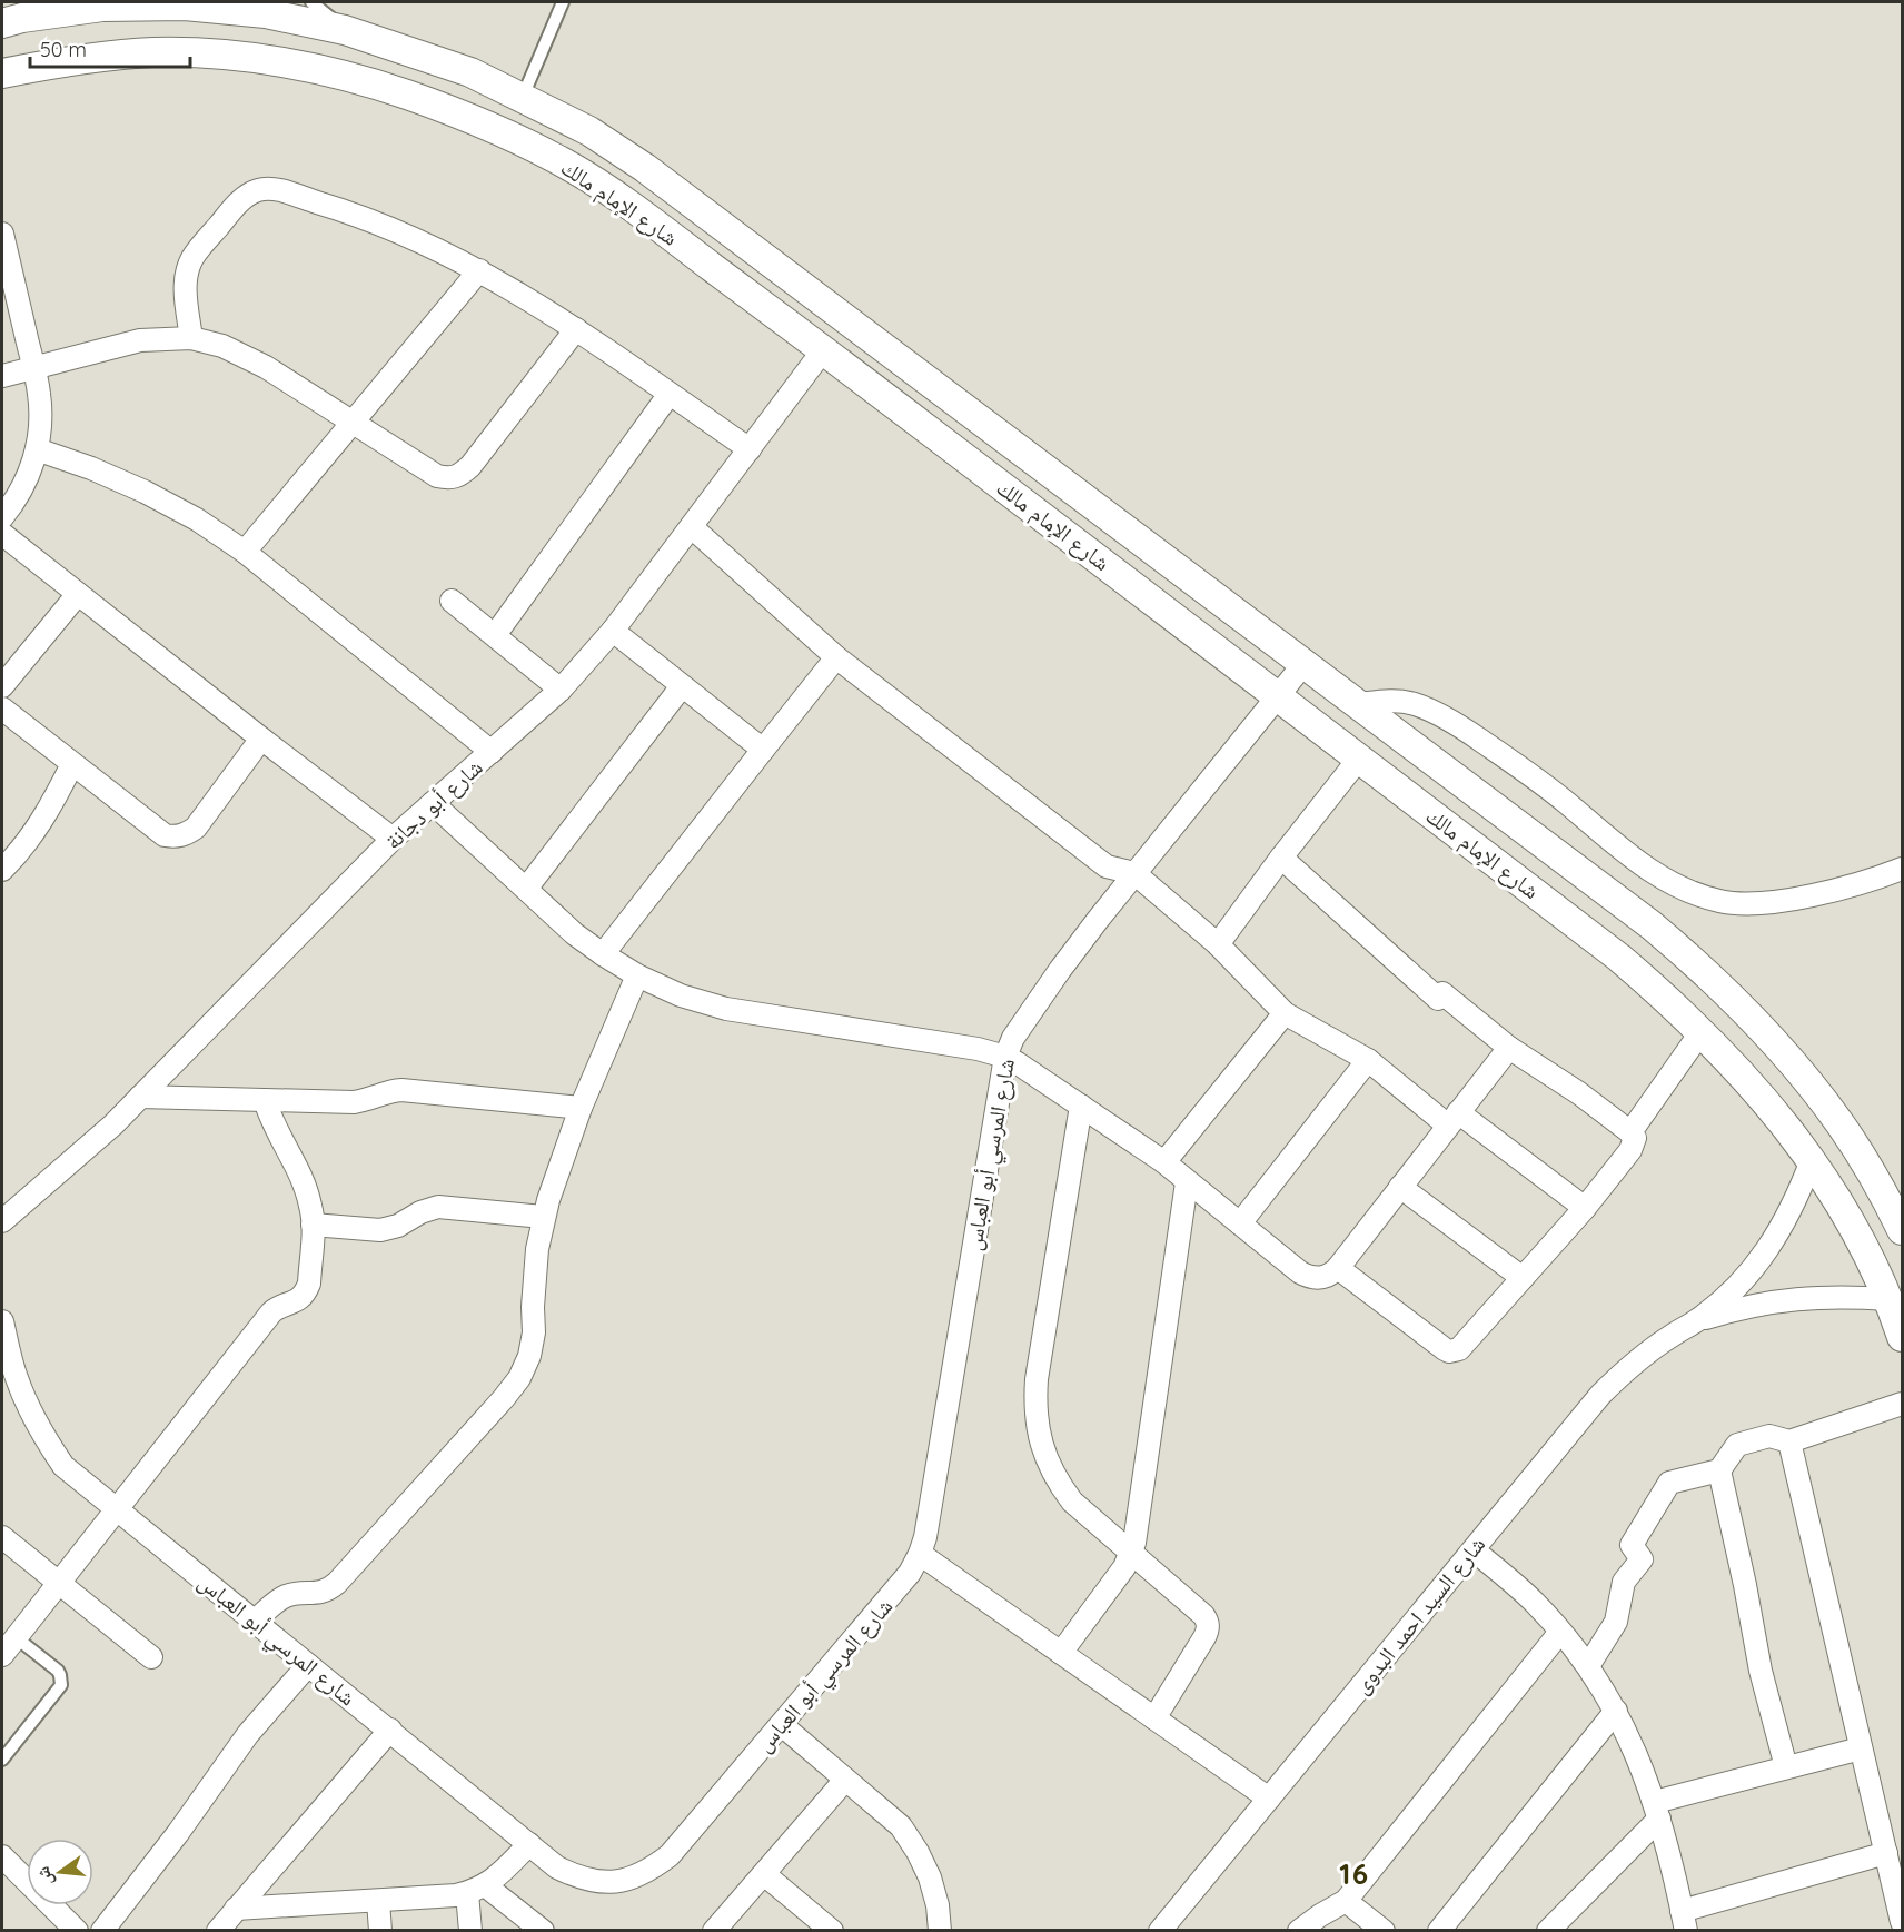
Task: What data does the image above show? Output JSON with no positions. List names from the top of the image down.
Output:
{
  "streets": {
    "street": [
      "شارع الإمام مالك",
      "شارع أبو دجانة",
      "شارع المرسي أبو العباس",
      "شارع السيد احمد البدوى"
    ]
  },
  "crossings": [
    ["شارع الإمام مالك", "شارع أبو دجانة"],
    ["شارع الإمام مالك", "شارع المرسي أبو العباس"],
    ["شارع الإمام مالك", "شارع السيد احمد البدوى"]
  ],
  "districts": ["16"],
  "scale_bar": "50 m",
  "north": "left"
}
